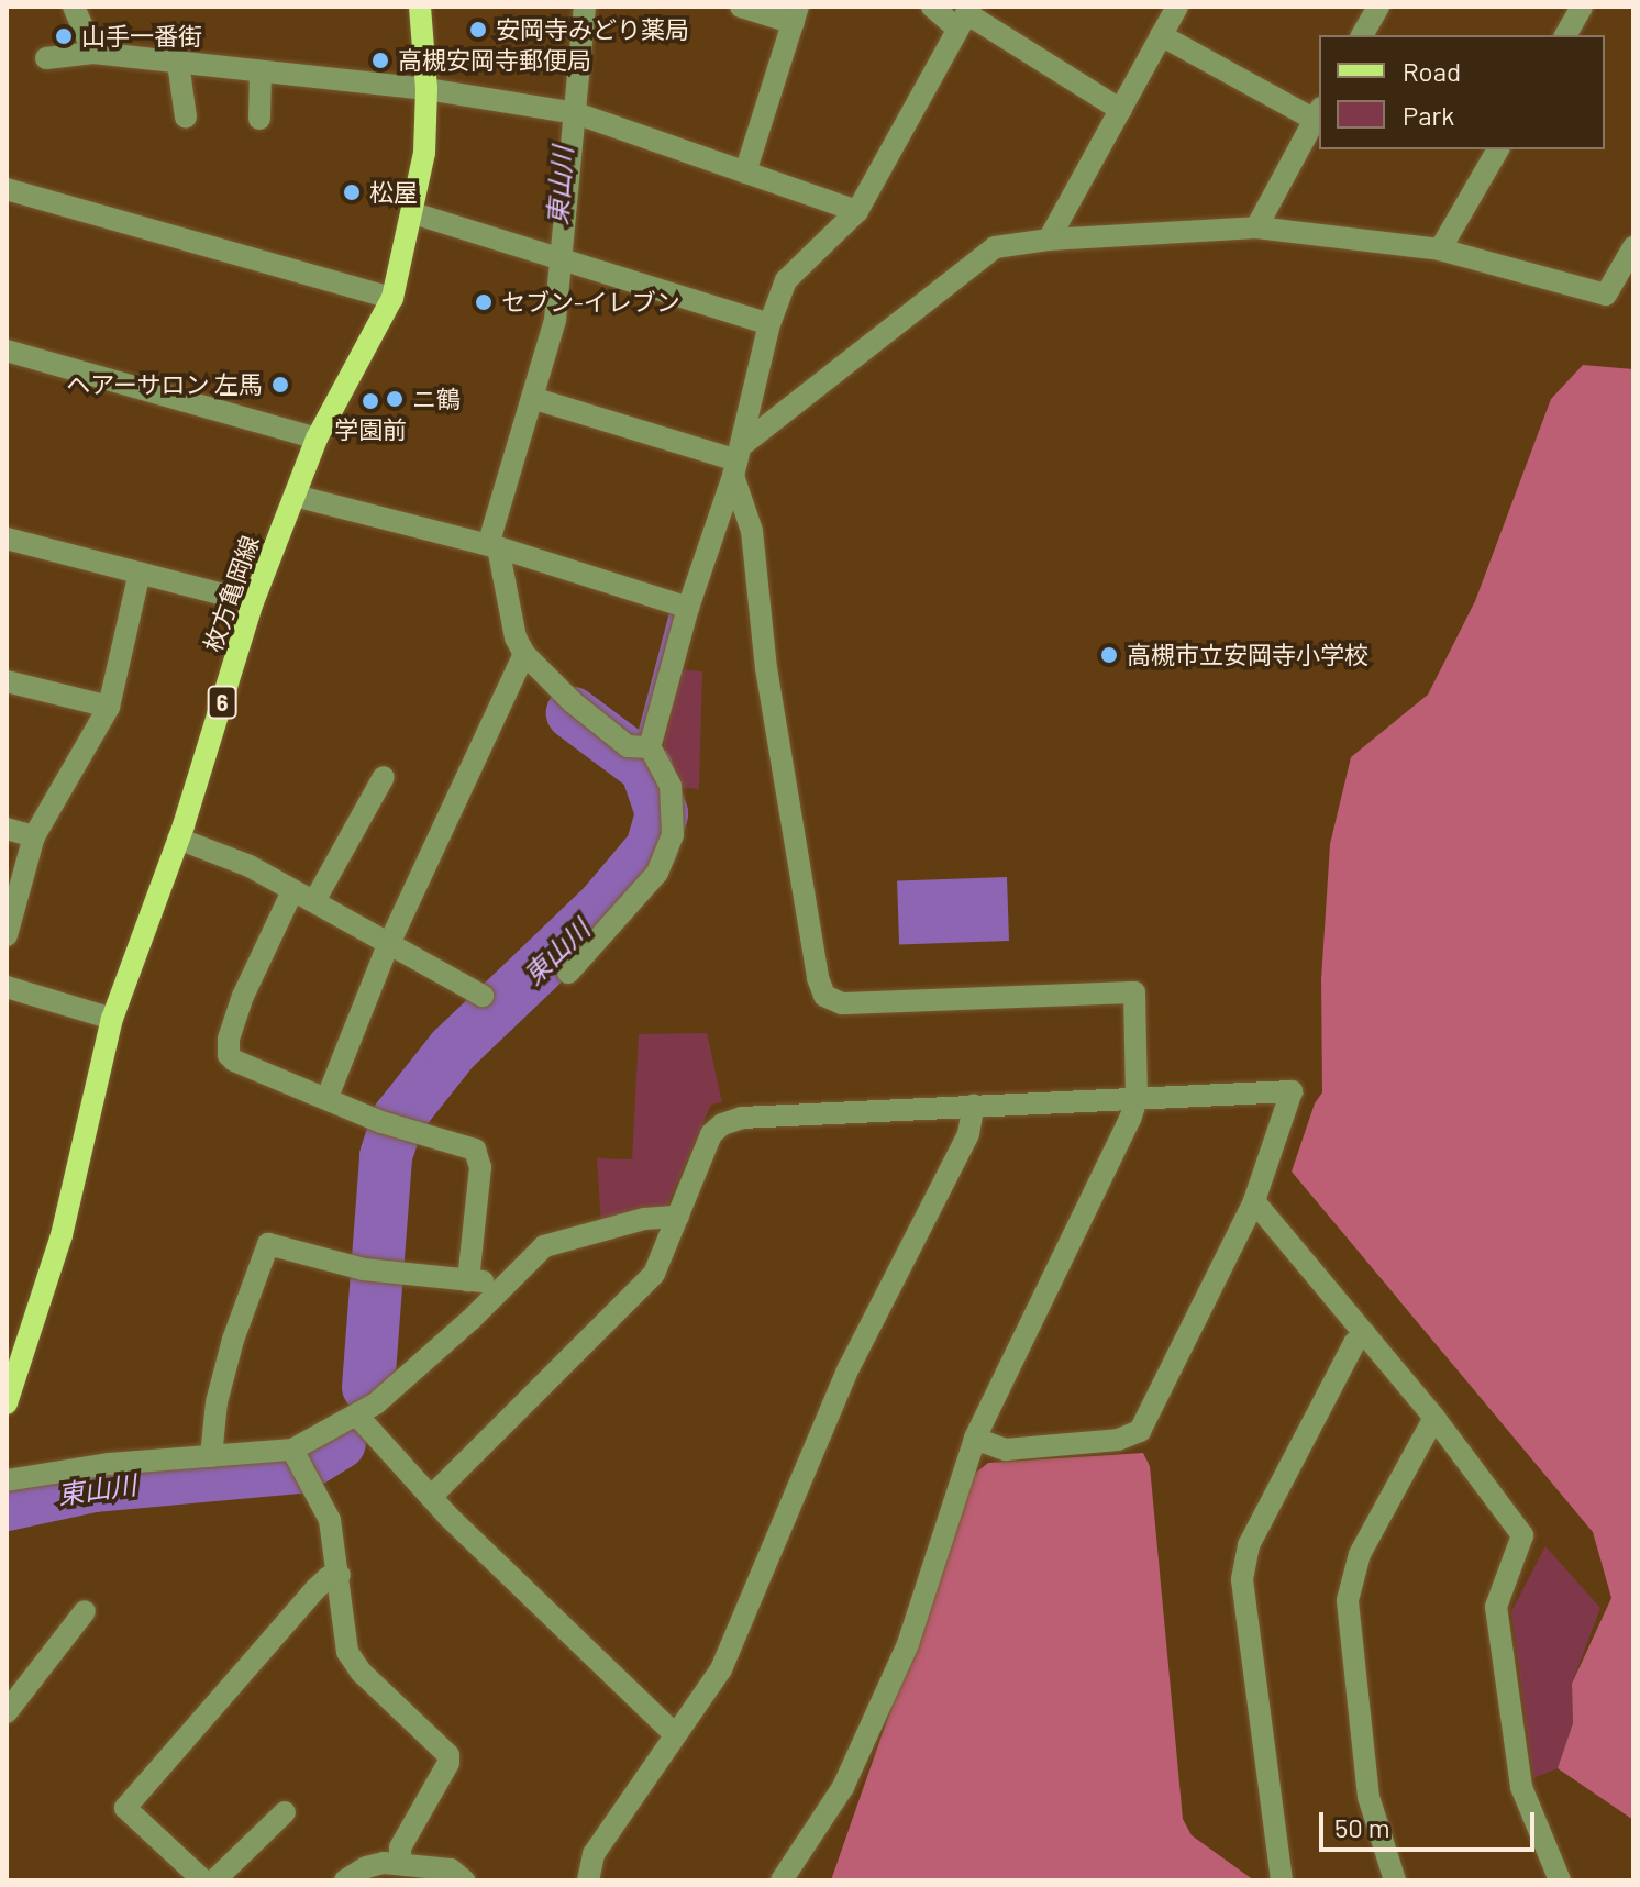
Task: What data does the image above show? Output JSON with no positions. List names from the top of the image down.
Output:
{
  "streets": {
    "main road": ["枚方亀岡線", "6"]
  },
  "water": ["東山川"],
  "places": [
    "安岡寺みどり薬局",
    "山手一番街",
    "高槻安岡寺郵便局",
    "松屋",
    "セブン-イレブン",
    "ヘアーサロン 左馬",
    "ニ鶴",
    "学園前",
    "高槻市立安岡寺小学校"
  ],
  "legend": ["Road", "Park"],
  "scale_bar": "50 m"
}
